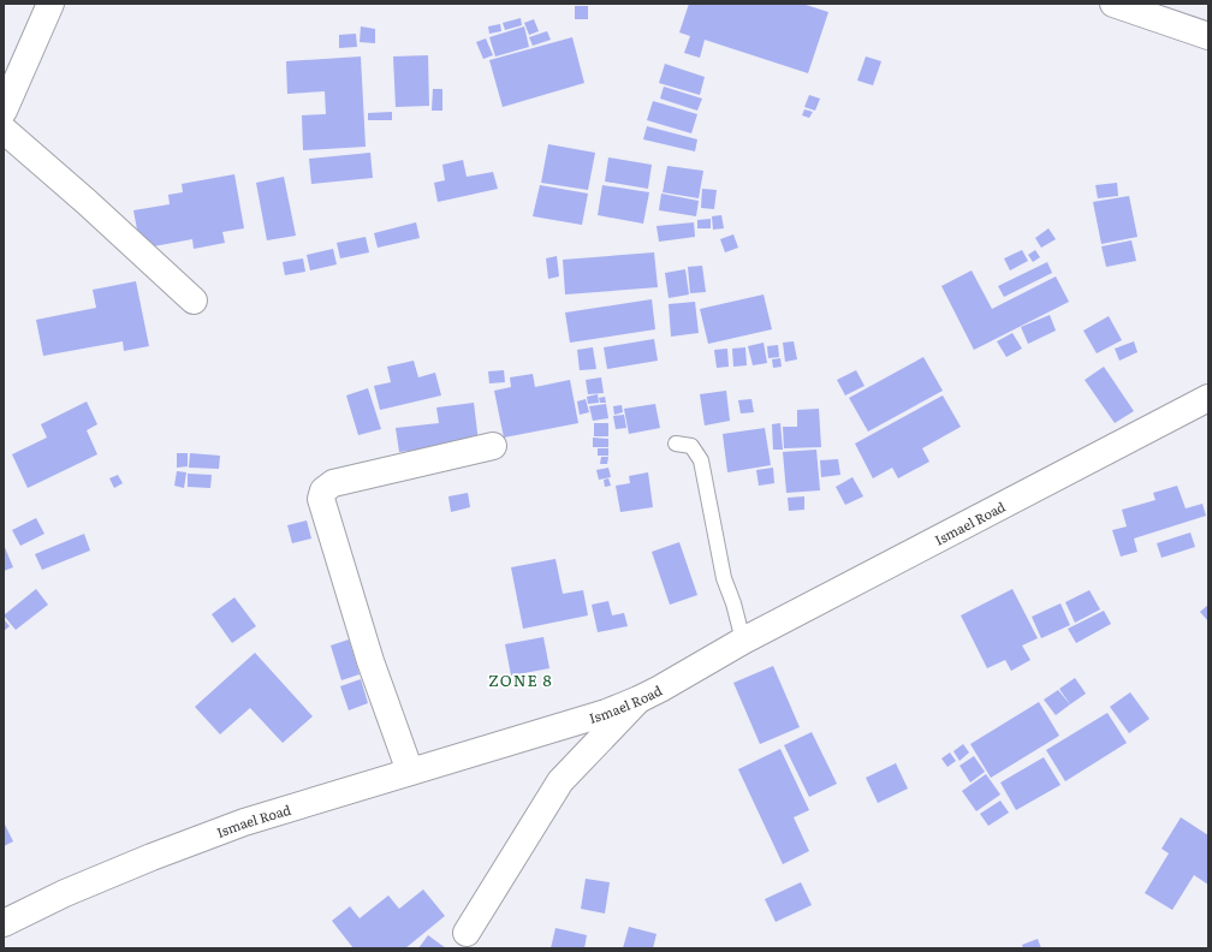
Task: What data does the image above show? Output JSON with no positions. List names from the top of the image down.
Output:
{
  "streets": {
    "street": ["Ismael Road"]
  },
  "districts": ["ZONE 8"]
}
